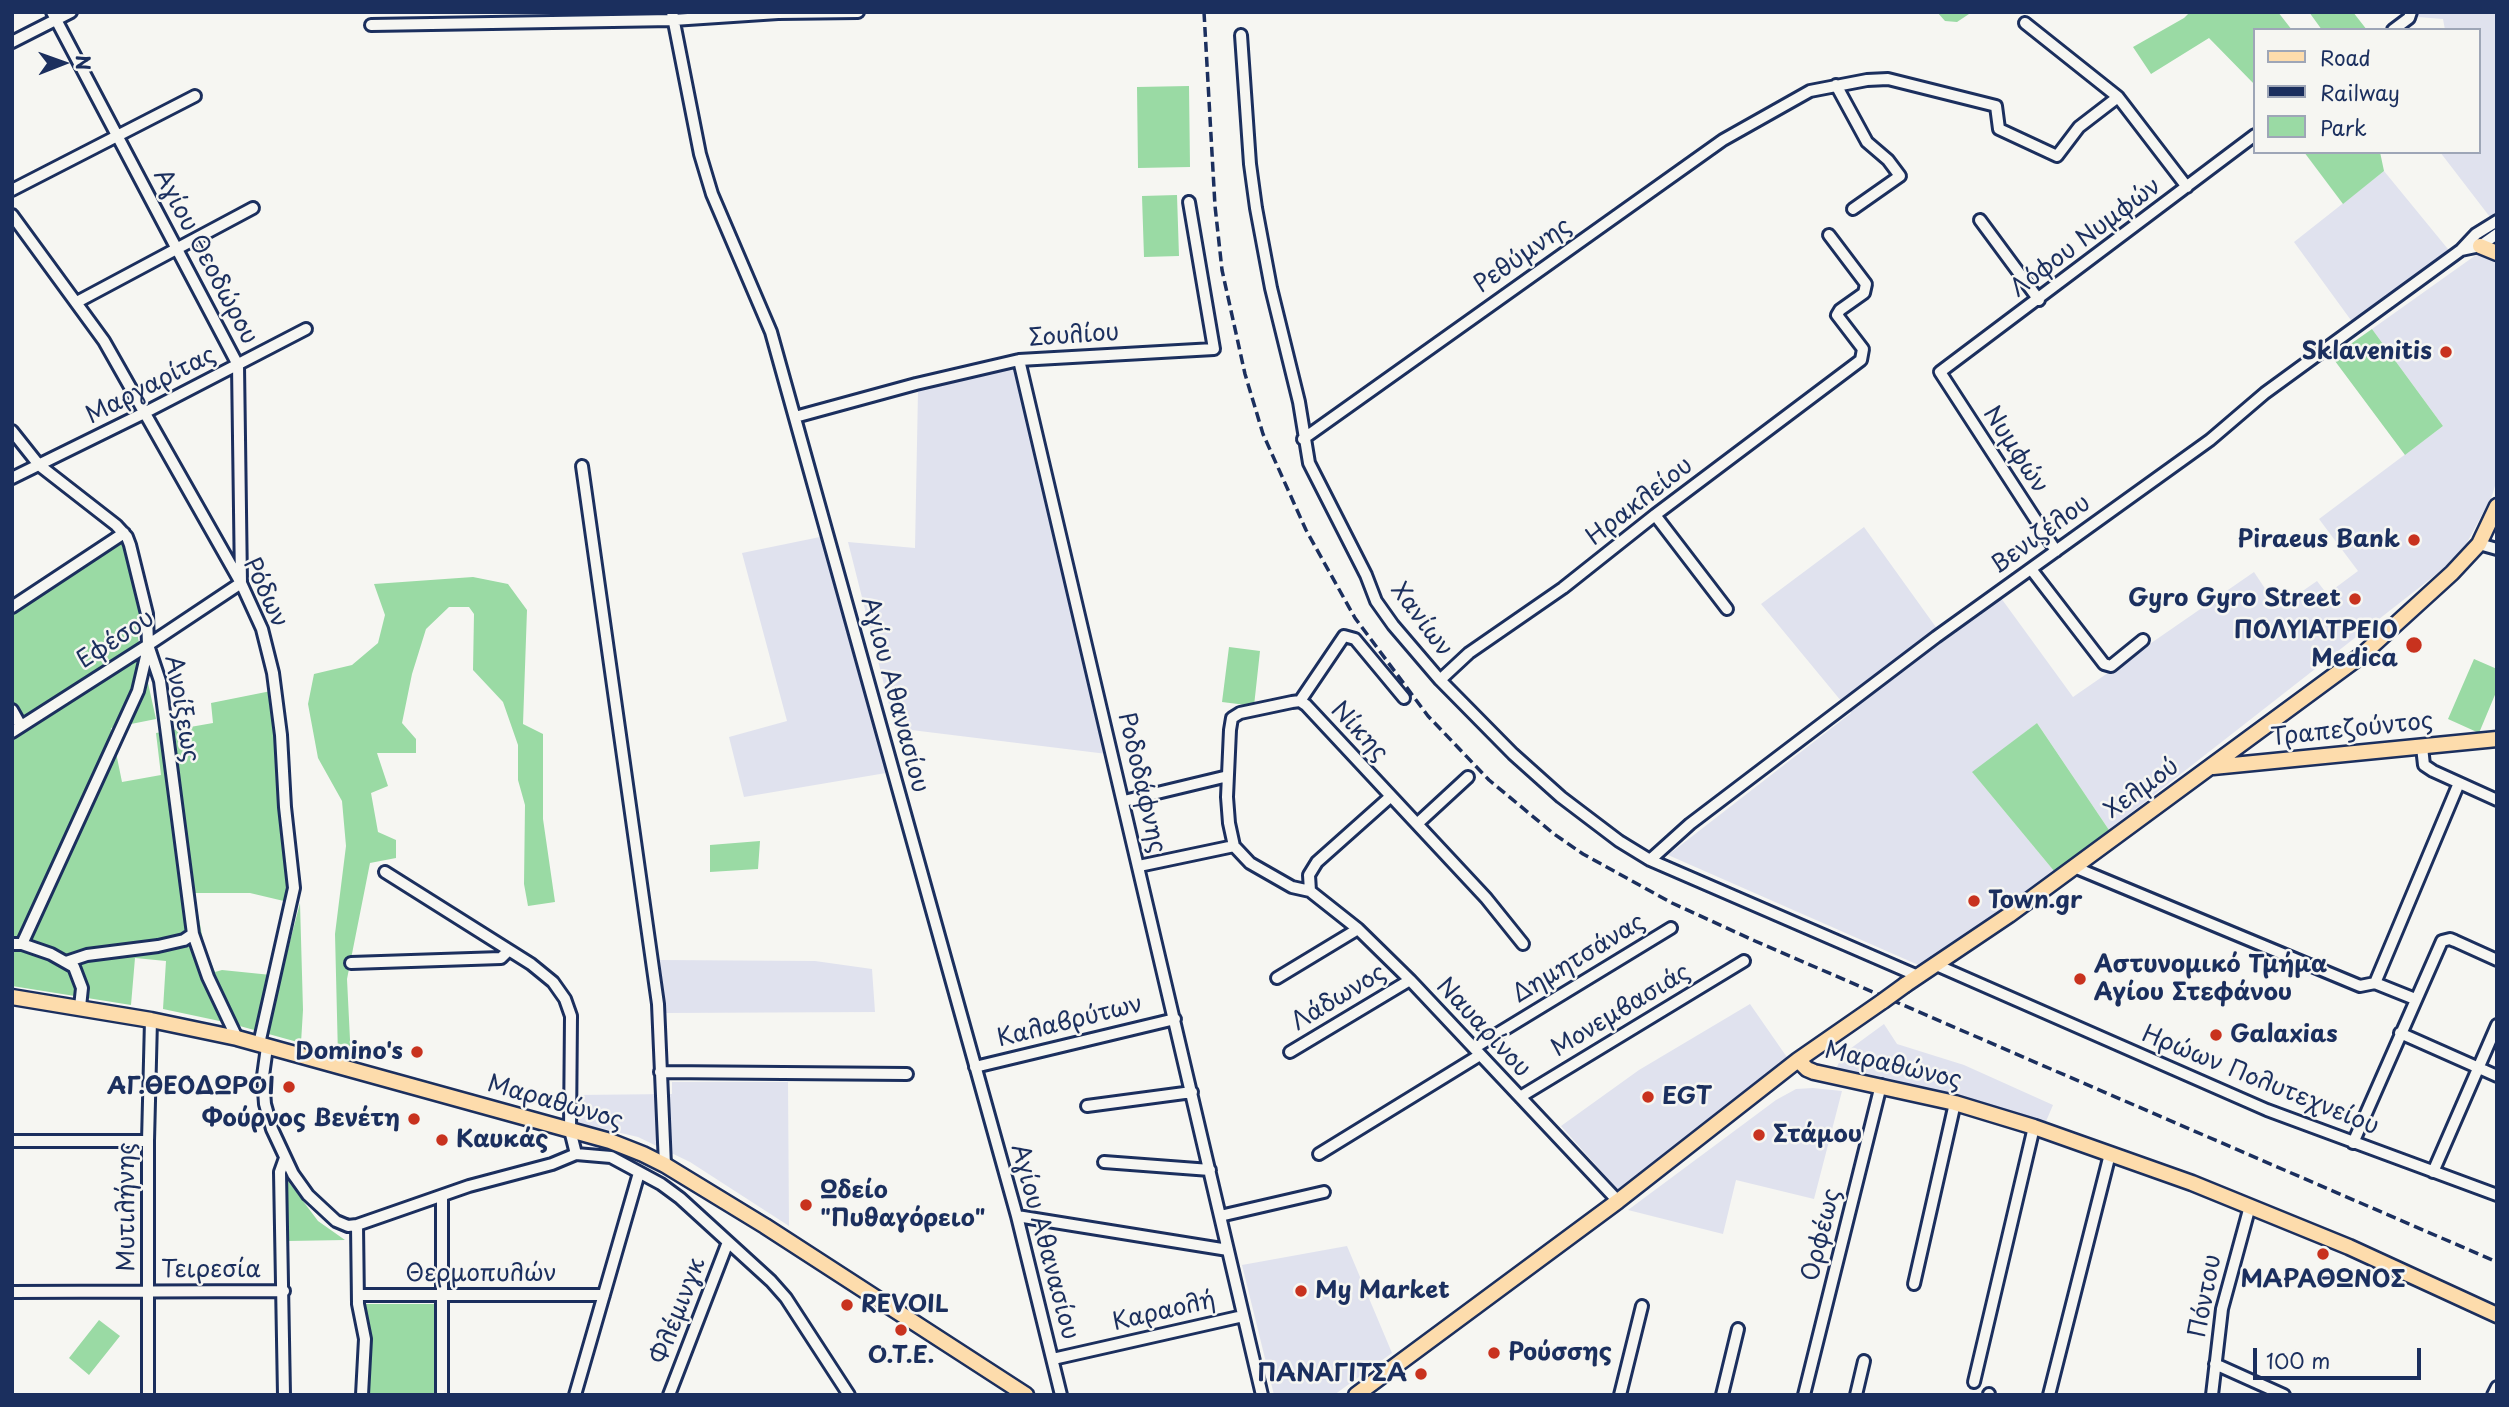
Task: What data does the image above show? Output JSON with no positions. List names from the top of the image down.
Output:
{
  "streets": {
    "main road": ["Τραπεζούντος", "Χελμού", "Μαραθώνος"],
    "street": [
      "Λόφου Νυμφών",
      "Ρεθύμνης",
      "Αγίου Θεοδώρου",
      "Σουλίου",
      "Μαργαρίτας",
      "Νυμφών",
      "Ηρακλείου",
      "Βενιζέλου",
      "Ρόδων",
      "Χανίων",
      "Εφέσου",
      "Αγίου Αθανασίου",
      "Ανοίξεως",
      "Νίκης",
      "Ροδοδάφνης",
      "Δημητσάνας",
      "Λάδωνος",
      "Μονεμβασιάς",
      "Καλαβρύτων",
      "Ναυαρίνου",
      "Ηρώων Πολυτεχνείου",
      "Μυτιλήνης",
      "Ορφέως",
      "Τειρεσία",
      "Θερμοπυλών",
      "Πόντου",
      "Φλέμινγκ",
      "Καραολή"
    ]
  },
  "crossings": [
    ["Λόφου Νυμφών", "Νυμφών"],
    ["Ρεθύμνης", "Χανίων"],
    ["Αγίου Θεοδώρου", "Μαργαρίτας"],
    ["Αγίου Θεοδώρου", "Ρόδων"],
    ["Αγίου Θεοδώρου", "Εφέσου"],
    ["Σουλίου", "Αγίου Αθανασίου"],
    ["Σουλίου", "Ροδοδάφνης"],
    ["Μαργαρίτας", "Ρόδων"],
    ["Νυμφών", "Βενιζέλου"],
    ["Ηρακλείου", "Χανίων"],
    ["Βενιζέλου", "Χανίων"],
    ["Ρόδων", "Εφέσου"],
    ["Ρόδων", "Μαραθώνος"],
    ["Χανίων", "Χελμού"],
    ["Εφέσου", "Ανοίξεως"],
    ["Αγίου Αθανασίου", "Καλαβρύτων"],
    ["Αγίου Αθανασίου", "Καραολή"],
    ["Ανοίξεως", "Μαραθώνος"],
    ["Τραπεζούντος", "Χελμού"],
    ["Ροδοδάφνης", "Καλαβρύτων"],
    ["Ροδοδάφνης", "Καραολή"],
    ["Χελμού", "Μαραθώνος"],
    ["Χελμού", "Ηρώων Πολυτεχνείου"],
    ["Δημητσάνας", "Ναυαρίνου"],
    ["Λάδωνος", "Ναυαρίνου"],
    ["Μονεμβασιάς", "Ναυαρίνου"],
    ["Ναυαρίνου", "Μαραθώνος"],
    ["Μαραθώνος", "Μυτιλήνης"],
    ["Μαραθώνος", "Ορφέως"],
    ["Μαραθώνος", "Πόντου"],
    ["Μυτιλήνης", "Τειρεσία"]
  ],
  "places": [
    "Sklavenitis",
    "Piraeus Bank",
    "Gyro Gyro Street",
    "ΠΟΛΥΙΑΤΡΕΙΟ Medica",
    "Town.gr",
    "Αστυνομικό Τμήμα Αγίου Στεφάνου",
    "Galaxias",
    "Domino's",
    "ΑΓ.ΘΕΟΔΩΡΟΙ",
    "EGT",
    "Φούρνος Βενέτη",
    "Στάμου",
    "Καυκάς",
    "Ωδείο \"Πυθαγόρειο\"",
    "ΜΑΡΑΘΩΝΟΣ",
    "My Market",
    "REVOIL",
    "Ο.Τ.Ε.",
    "Ρούσσης",
    "ΠΑΝΑΓΙΤΣΑ"
  ],
  "legend": ["Road", "Railway", "Park"],
  "scale_bar": "100 m",
  "north": "right"
}
